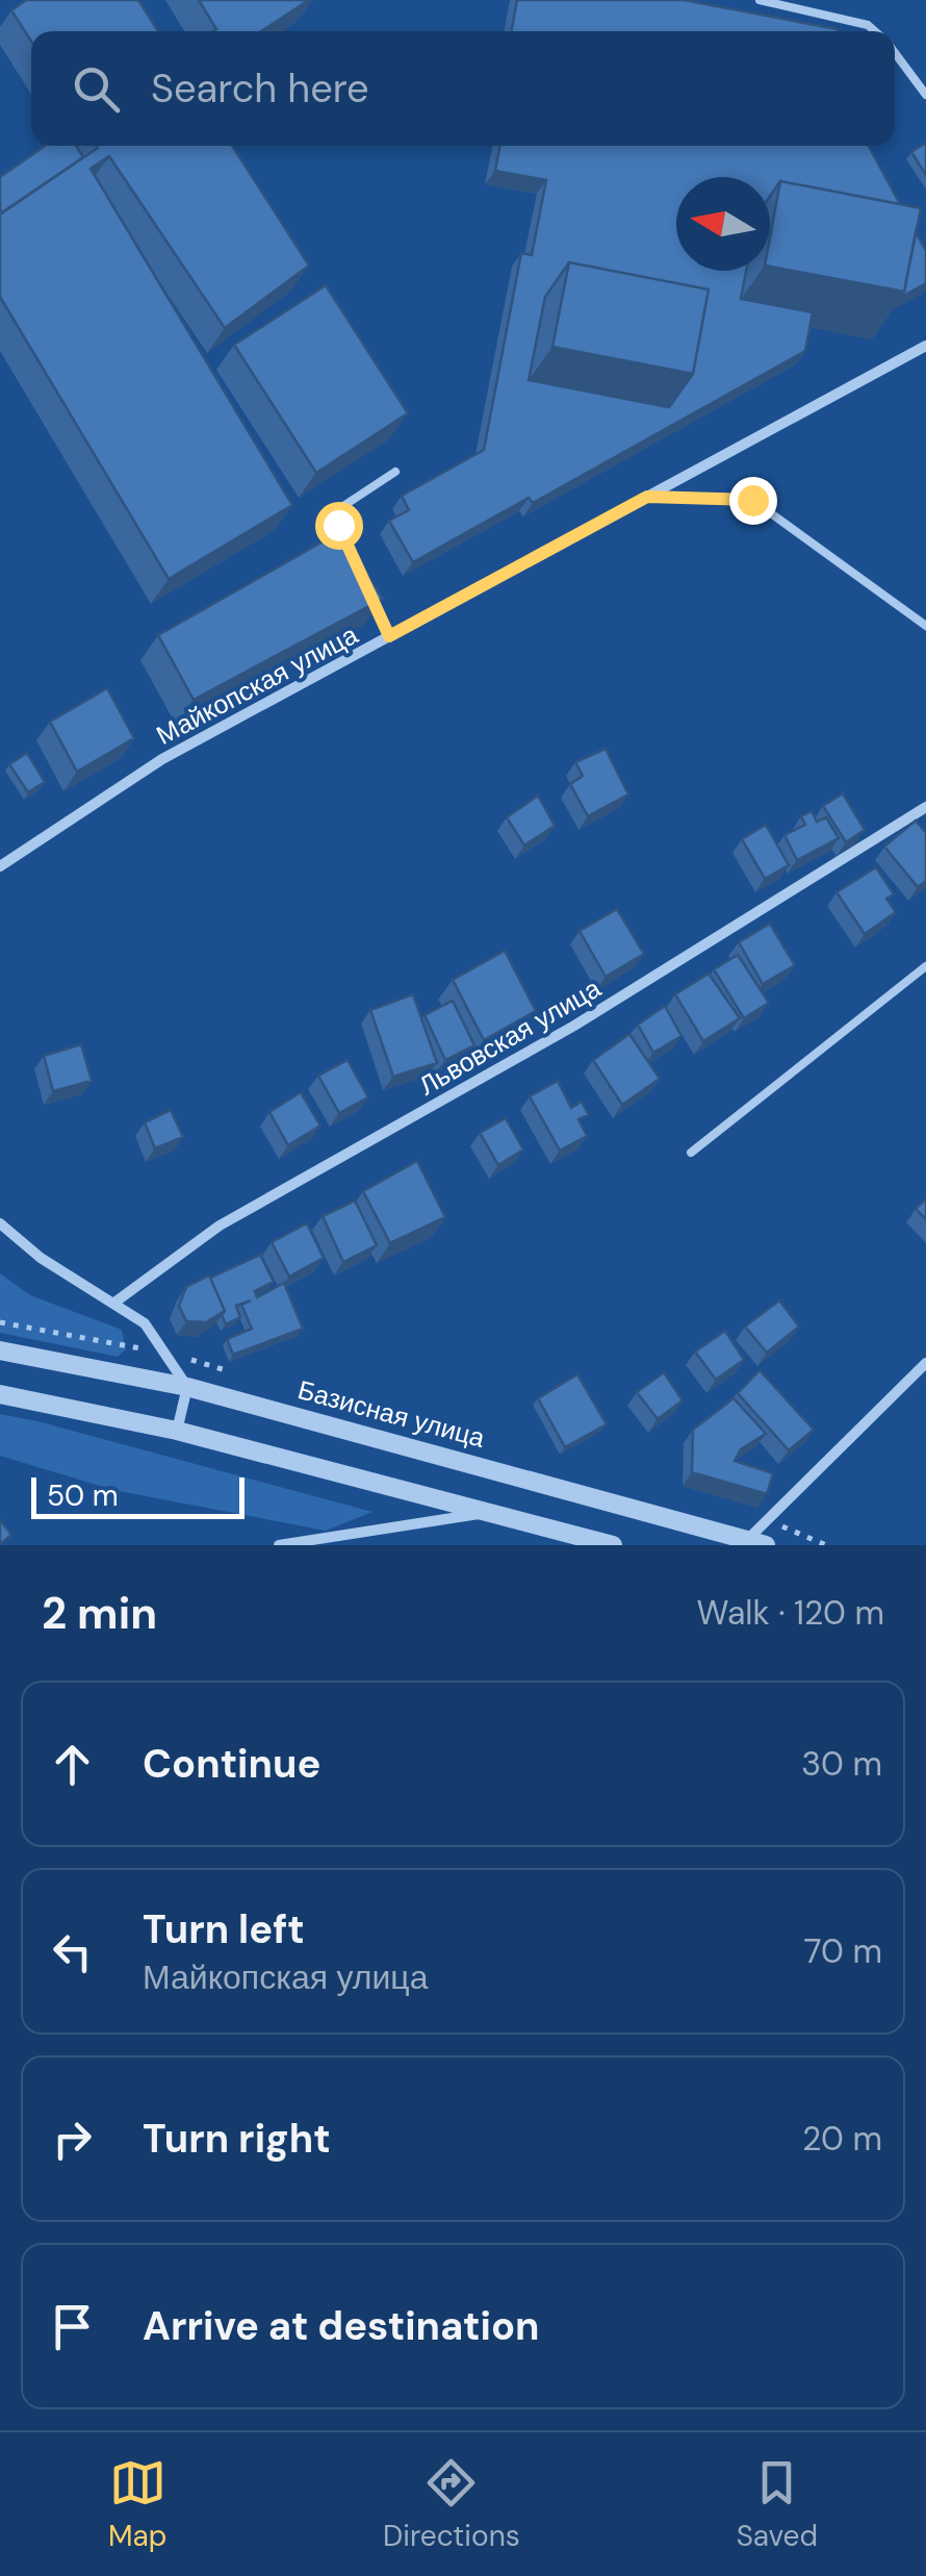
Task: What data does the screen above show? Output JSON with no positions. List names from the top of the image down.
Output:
{
  "streets": {
    "street": ["Майкопская улица", "Львовская улица", "Базисная улица"]
  },
  "scale_bar": "50 m",
  "north": "left",
  "page": {
    "search": "Search here",
    "scale": "50 m",
    "heading": ["2 min", "Walk · 120 m"],
    "list": [
      ["Continue", "30 m"],
      ["Turn left", "Майкопская улица", "70 m"],
      ["Turn right", "20 m"],
      "Arrive at destination"
    ],
    "nav": ["Map", "Directions", "Saved"]
  }
}
